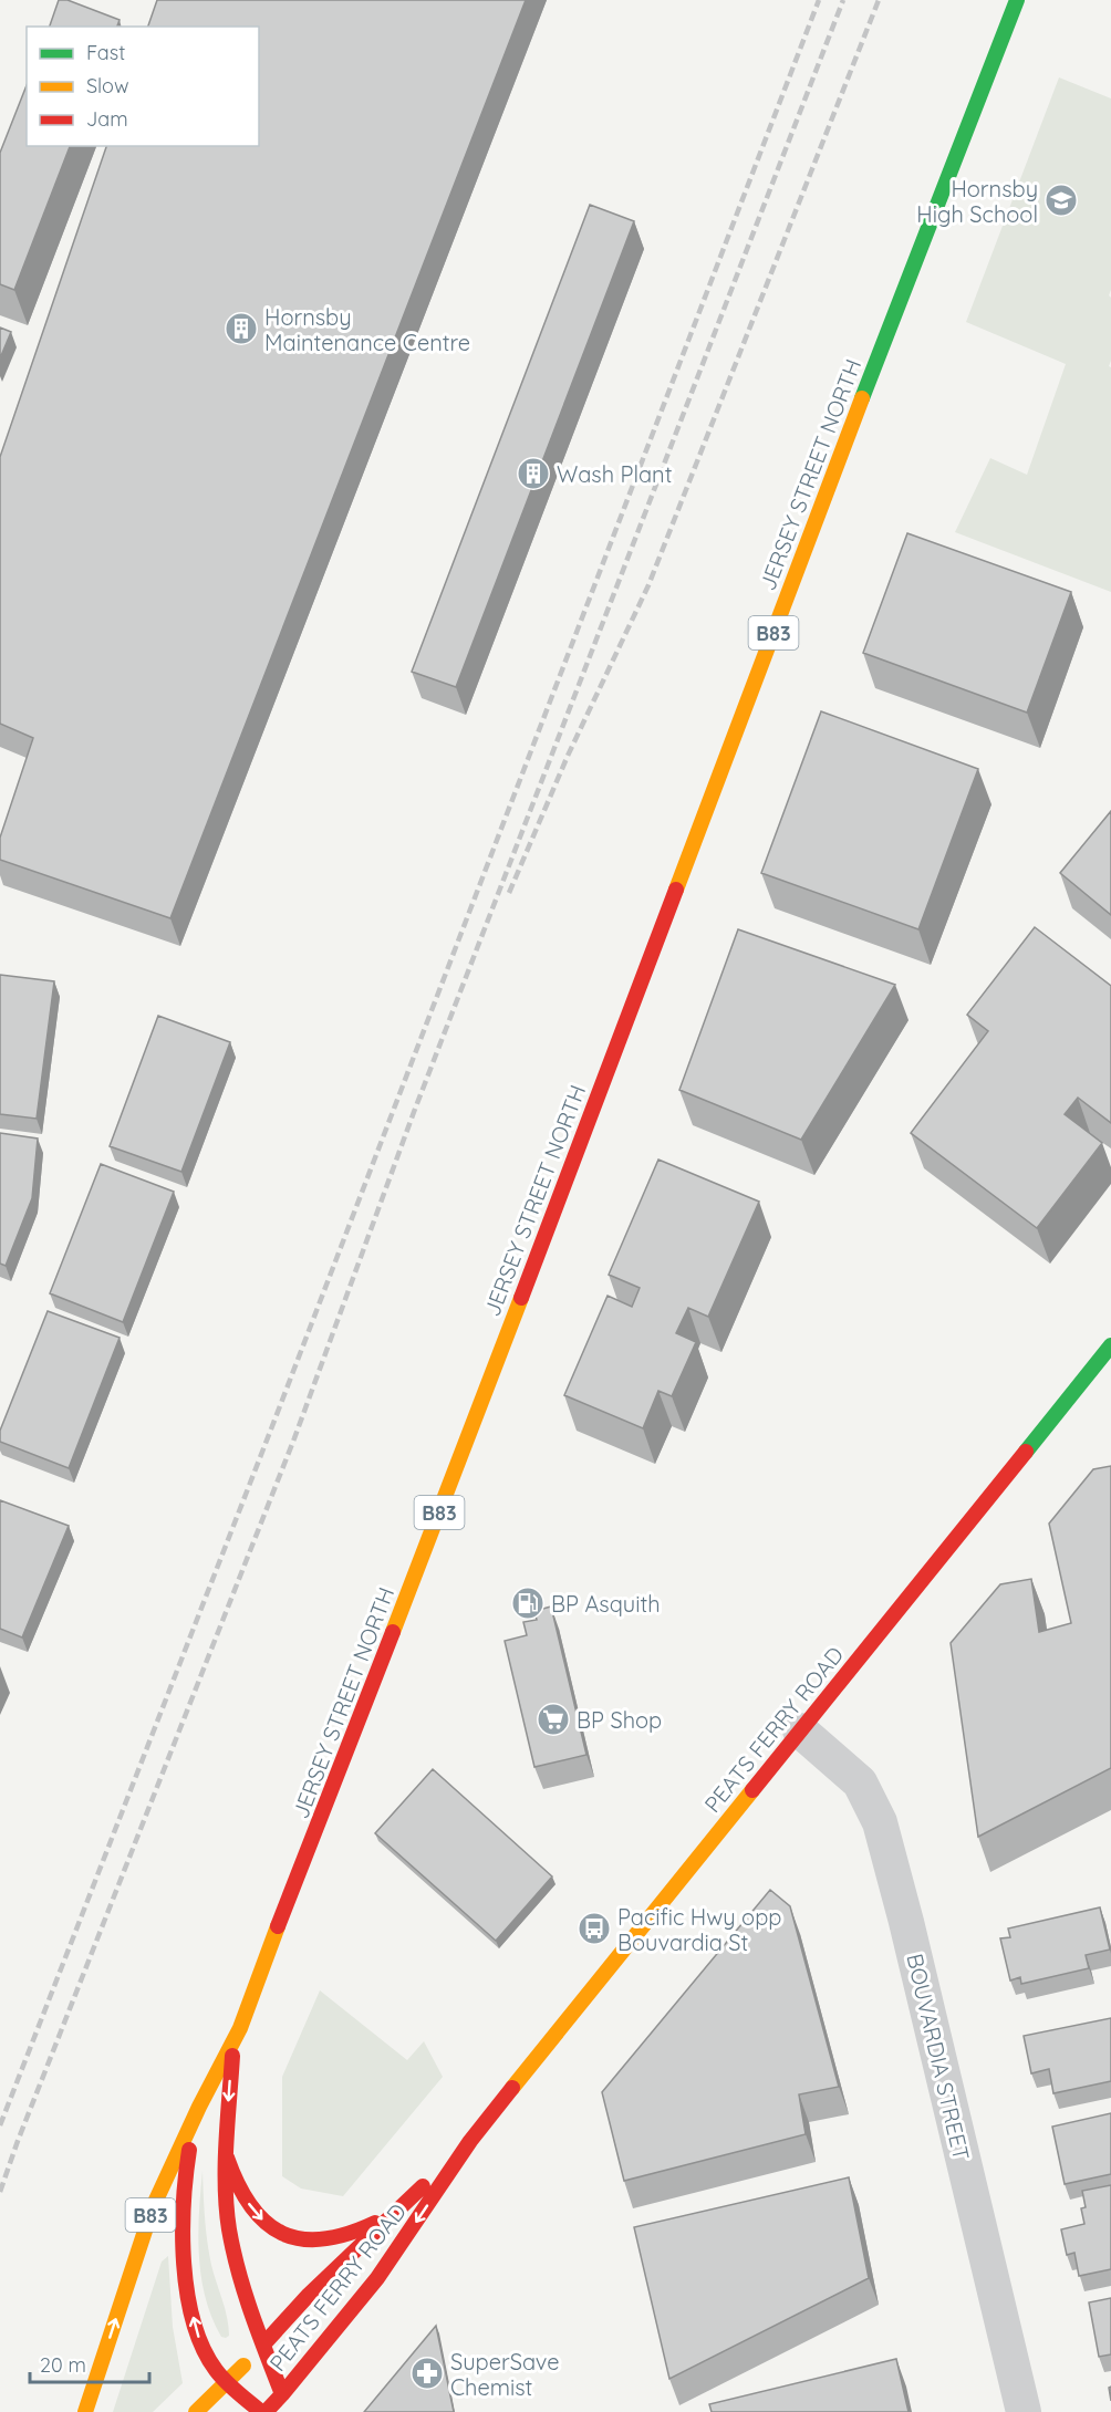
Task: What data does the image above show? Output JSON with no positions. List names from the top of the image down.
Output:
{
  "streets": {
    "main road": ["JERSEY STREET NORTH", "B83", "PEATS FERRY ROAD"],
    "street": ["BOUVARDIA STREET"]
  },
  "crossings": [
    ["JERSEY STREET NORTH", "B83"],
    ["B83", "PEATS FERRY ROAD"],
    ["PEATS FERRY ROAD", "BOUVARDIA STREET"]
  ],
  "places": {
    "school or university": ["Hornsby High School"],
    "building": ["Hornsby Maintenance Centre", "Wash Plant"],
    "fuel station": ["BP Asquith"],
    "supermarket": ["BP Shop"],
    "bus stop": ["Pacific Hwy opp Bouvardia St"],
    "pharmacy": ["SuperSave Chemist"]
  },
  "legend": ["Fast", "Slow", "Jam"],
  "scale_bar": "20 m"
}
